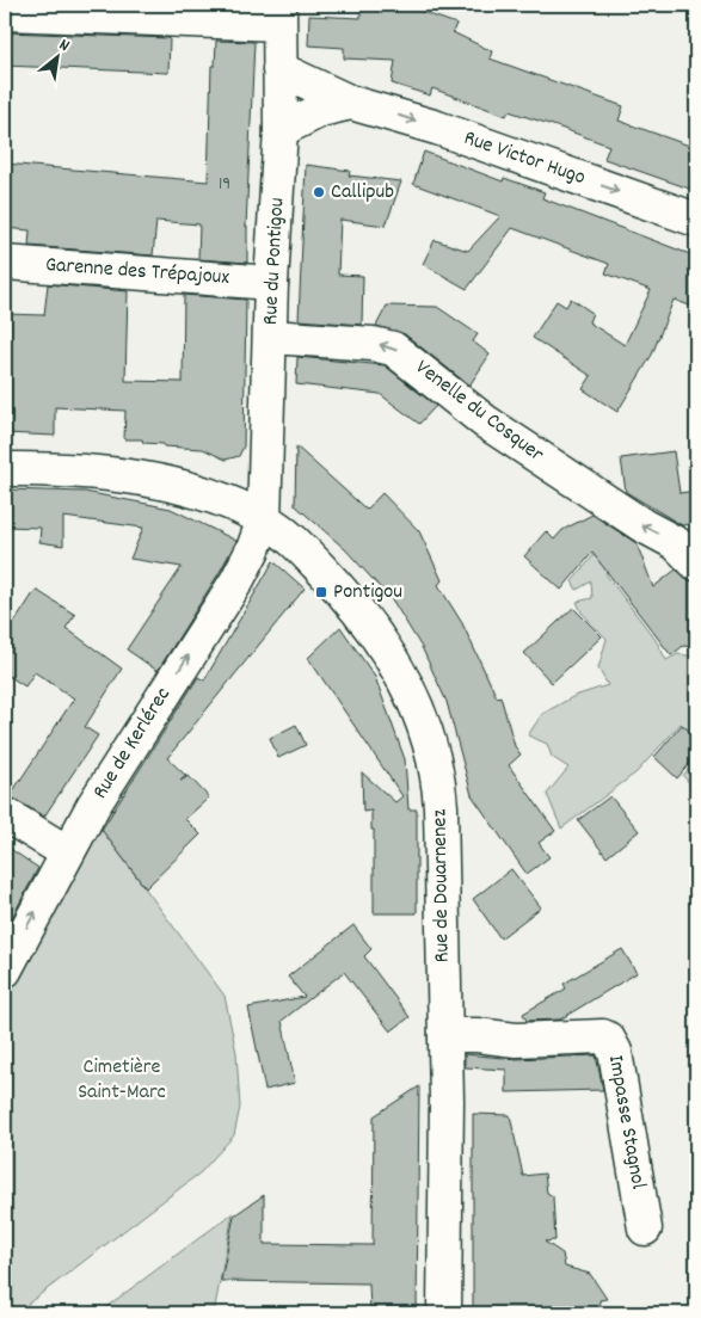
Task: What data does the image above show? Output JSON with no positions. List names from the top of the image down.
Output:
{
  "streets": {
    "street": [
      "Rue Victor Hugo",
      "Rue du Pontigou",
      "Garenne des Trépajoux",
      "Venelle du Cosquer",
      "Rue de Kerlérec",
      "Rue de Douarnenez",
      "Impasse Stagnol"
    ]
  },
  "crossings": [
    ["Rue Victor Hugo", "Rue du Pontigou"],
    ["Rue du Pontigou", "Garenne des Trépajoux"],
    ["Rue du Pontigou", "Venelle du Cosquer"],
    ["Rue du Pontigou", "Rue de Kerlérec"],
    ["Rue du Pontigou", "Rue de Douarnenez"],
    ["Rue de Kerlérec", "Rue de Douarnenez"],
    ["Rue de Douarnenez", "Impasse Stagnol"]
  ],
  "one_way": ["Rue Victor Hugo", "Venelle du Cosquer", "Rue de Kerlérec"],
  "parks": ["Cimetière Saint-Marc"],
  "places": {
    "other": ["Callipub"],
    "transit": ["Pontigou"]
  },
  "house_numbers": ["19"],
  "north": "top right"
}
